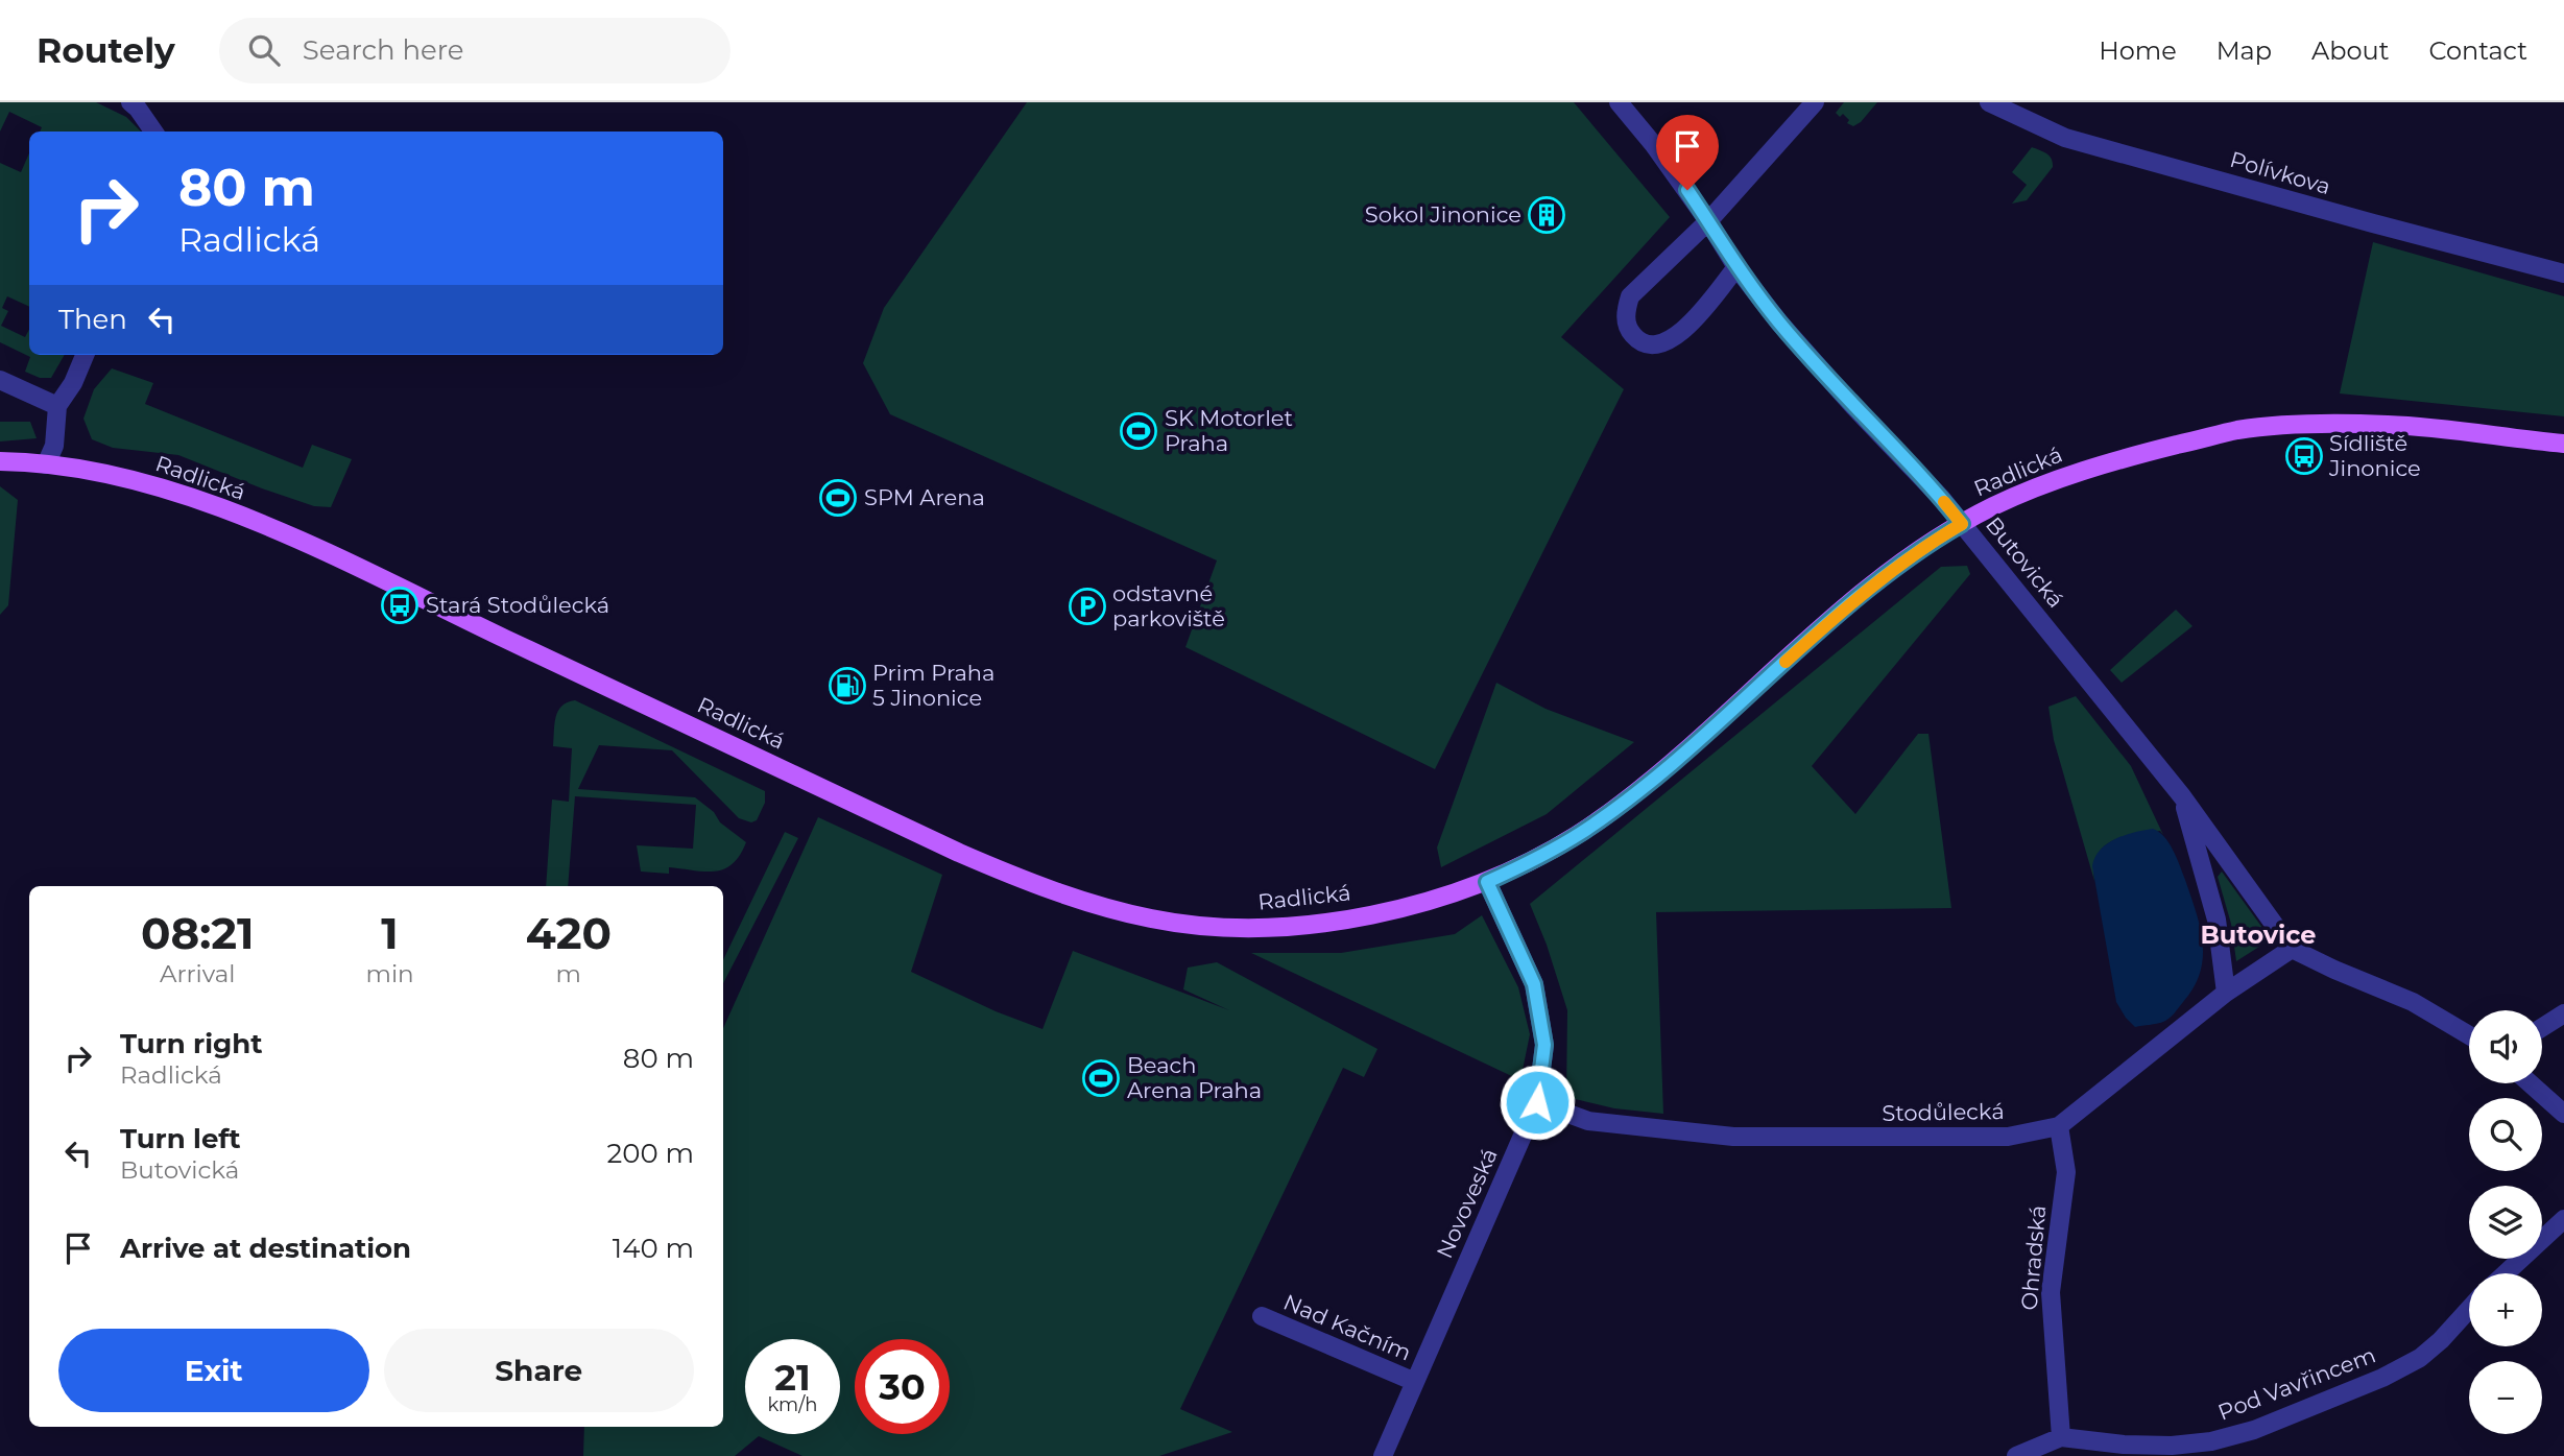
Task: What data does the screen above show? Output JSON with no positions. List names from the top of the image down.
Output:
{
  "streets": {
    "main road": ["Radlická"],
    "street": [
      "Polívkova",
      "Butovická",
      "Stodůlecká",
      "Novoveská",
      "Ohradská",
      "Nad Kačním",
      "Pod Vavřincem"
    ]
  },
  "crossings": [
    ["Radlická", "Butovická"],
    ["Radlická", "Novoveská"],
    ["Butovická", "Stodůlecká"],
    ["Stodůlecká", "Novoveská"],
    ["Stodůlecká", "Ohradská"],
    ["Novoveská", "Nad Kačním"],
    ["Ohradská", "Pod Vavřincem"]
  ],
  "districts": ["Butovice"],
  "places": {
    "building": ["Sokol Jinonice"],
    "sports": ["SK Motorlet Praha", "SPM Arena", "Beach Arena Praha"],
    "bus stop": ["Sídliště Jinonice", "Stará Stodůlecká"],
    "parking": ["odstavné parkoviště"],
    "fuel station": ["Prim Praha 5 Jinonice"]
  },
  "page": {
    "header": "Routely",
    "search": "Search here",
    "nav": [
      "Home",
      "Map",
      "About",
      "Contact"
    ],
    "turn": ["80 m", "Radlická"],
    "then": "Then",
    "eta": [
      "08:21",
      "Arrival",
      "1",
      "min",
      "420",
      "m"
    ],
    "map_buttons": ["+", "−"],
    "list": [
      {
        "name": "Turn right",
        "note": "Radlická",
        "value": "80 m"
      },
      {
        "name": "Turn left",
        "note": "Butovická",
        "value": "200 m"
      },
      {
        "name": "Arrive at destination",
        "value": "140 m"
      }
    ],
    "buttons": ["Exit", "Share"],
    "speed": "21 km/h",
    "limit": "30"
  }
}
